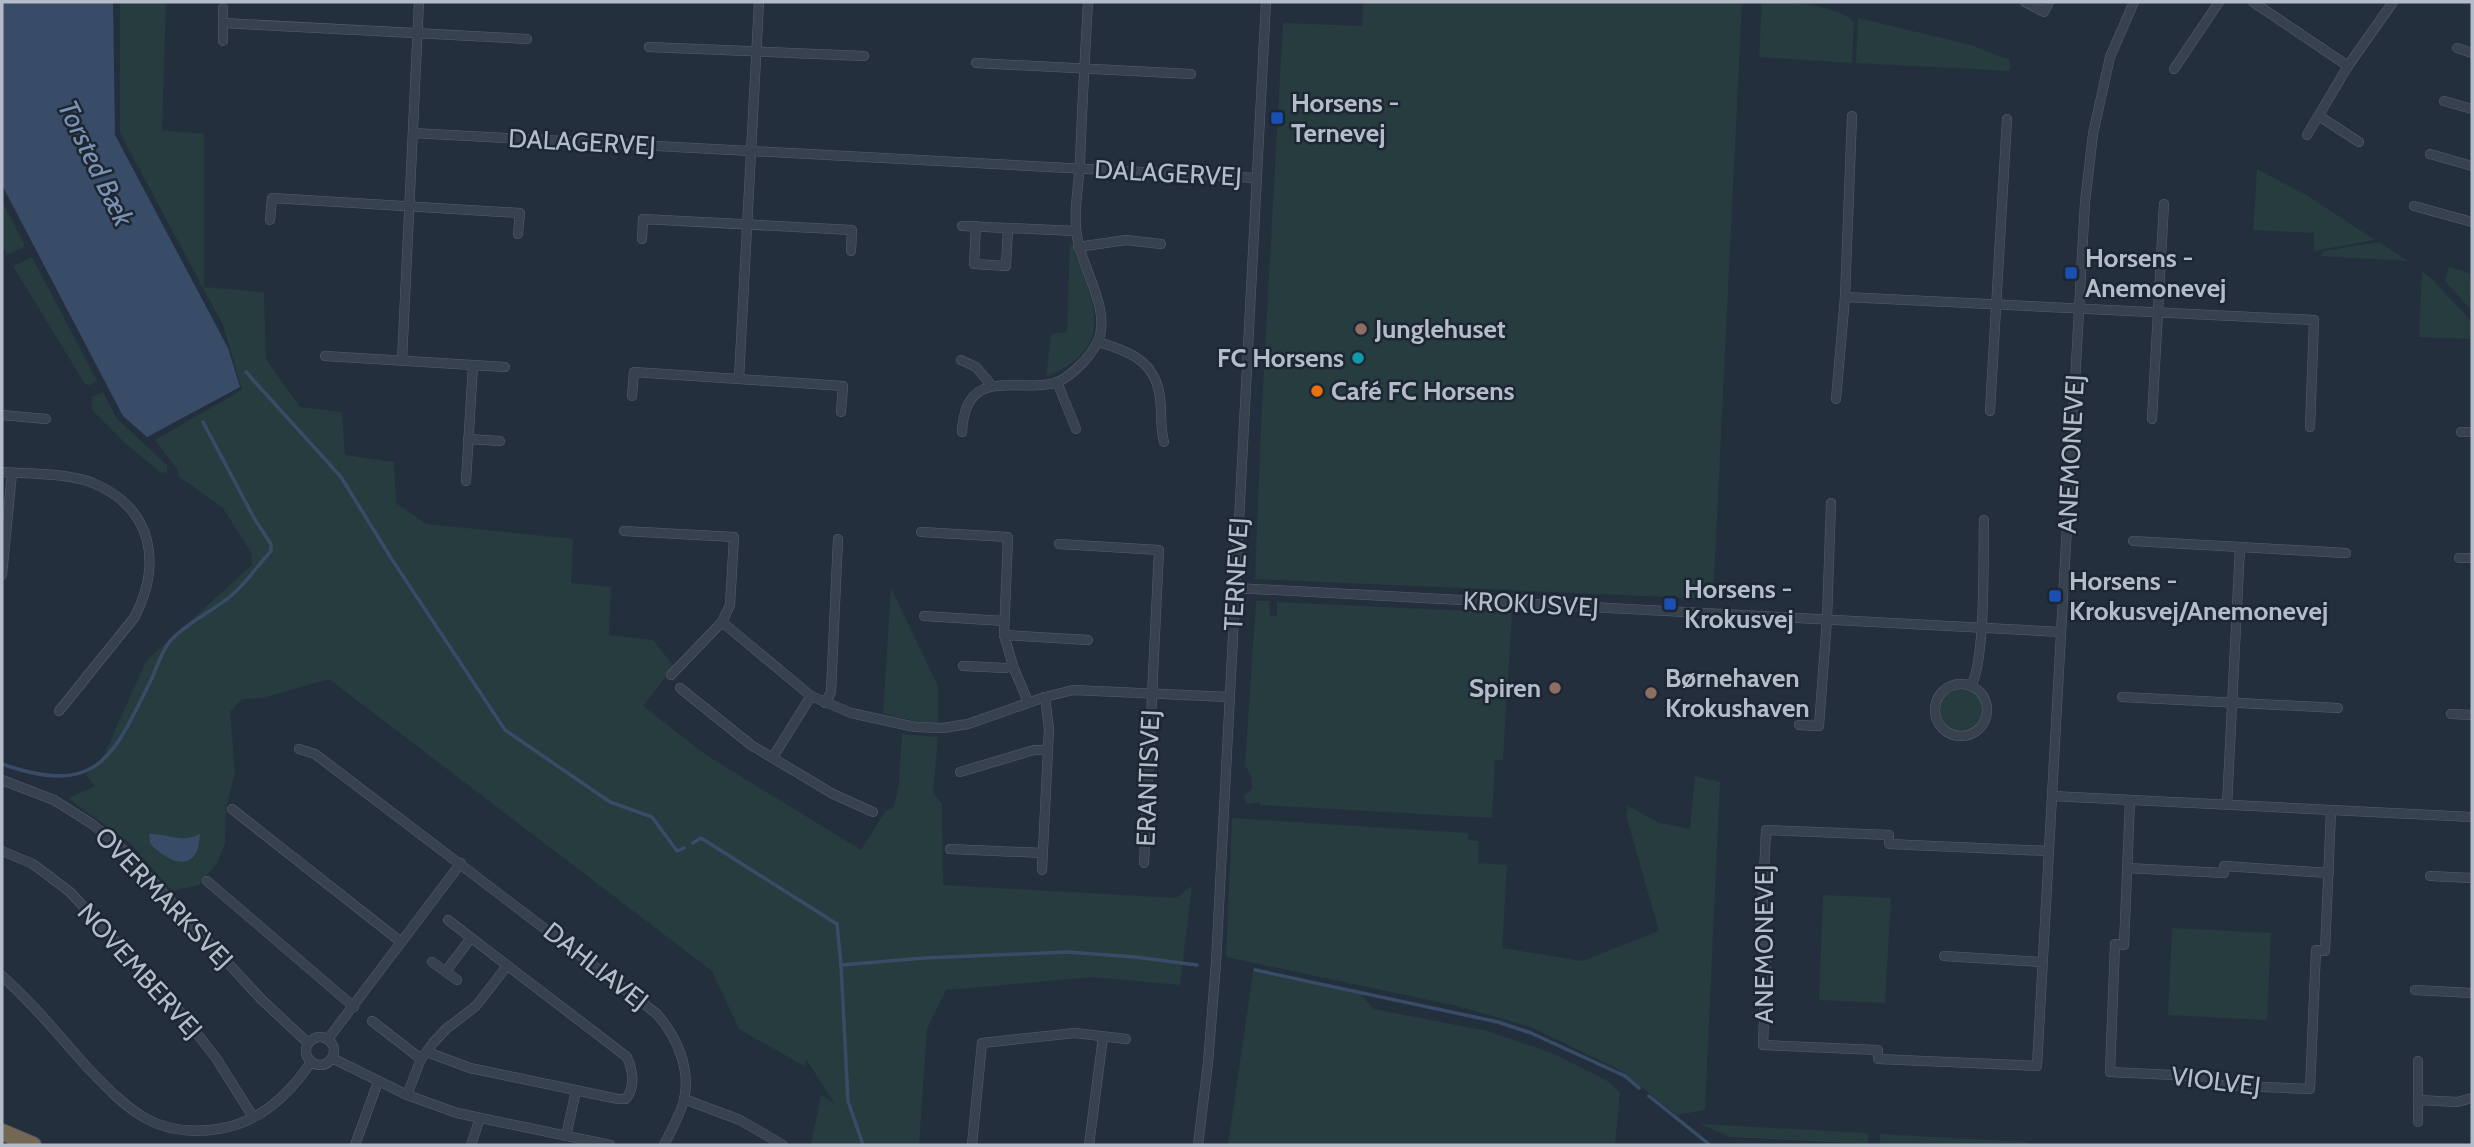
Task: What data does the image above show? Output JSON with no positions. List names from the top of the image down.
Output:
{
  "streets": {
    "street": [
      "DALAGERVEJ",
      "ANEMONEVEJ",
      "TERNEVEJ",
      "KROKUSVEJ",
      "ERANTISVEJ",
      "OVERMARKSVEJ",
      "DAHLIAVEJ",
      "NOVEMBERVEJ",
      "VIOLVEJ"
    ]
  },
  "crossings": [
    ["DALAGERVEJ", "TERNEVEJ"],
    ["ANEMONEVEJ", "KROKUSVEJ"],
    ["TERNEVEJ", "KROKUSVEJ"],
    ["TERNEVEJ", "ERANTISVEJ"]
  ],
  "water": ["Torsted Bæk"],
  "places": {
    "transit": [
      "Horsens - Ternevej",
      "Horsens - Anemonevej",
      "Horsens - Krokusvej/Anemonevej",
      "Horsens - Krokusvej"
    ],
    "other": [
      "Junglehuset",
      "FC Horsens",
      "Café FC Horsens",
      "Spiren",
      "Børnehaven Krokushaven"
    ]
  }
}
